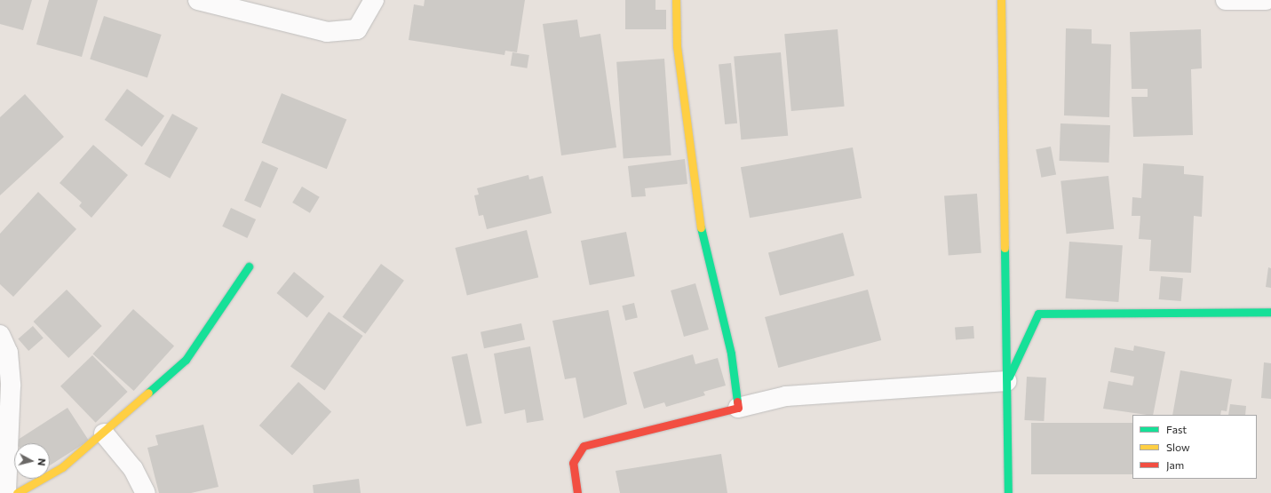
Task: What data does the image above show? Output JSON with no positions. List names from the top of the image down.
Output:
{
  "legend": ["Fast", "Slow", "Jam"],
  "north": "right"
}
